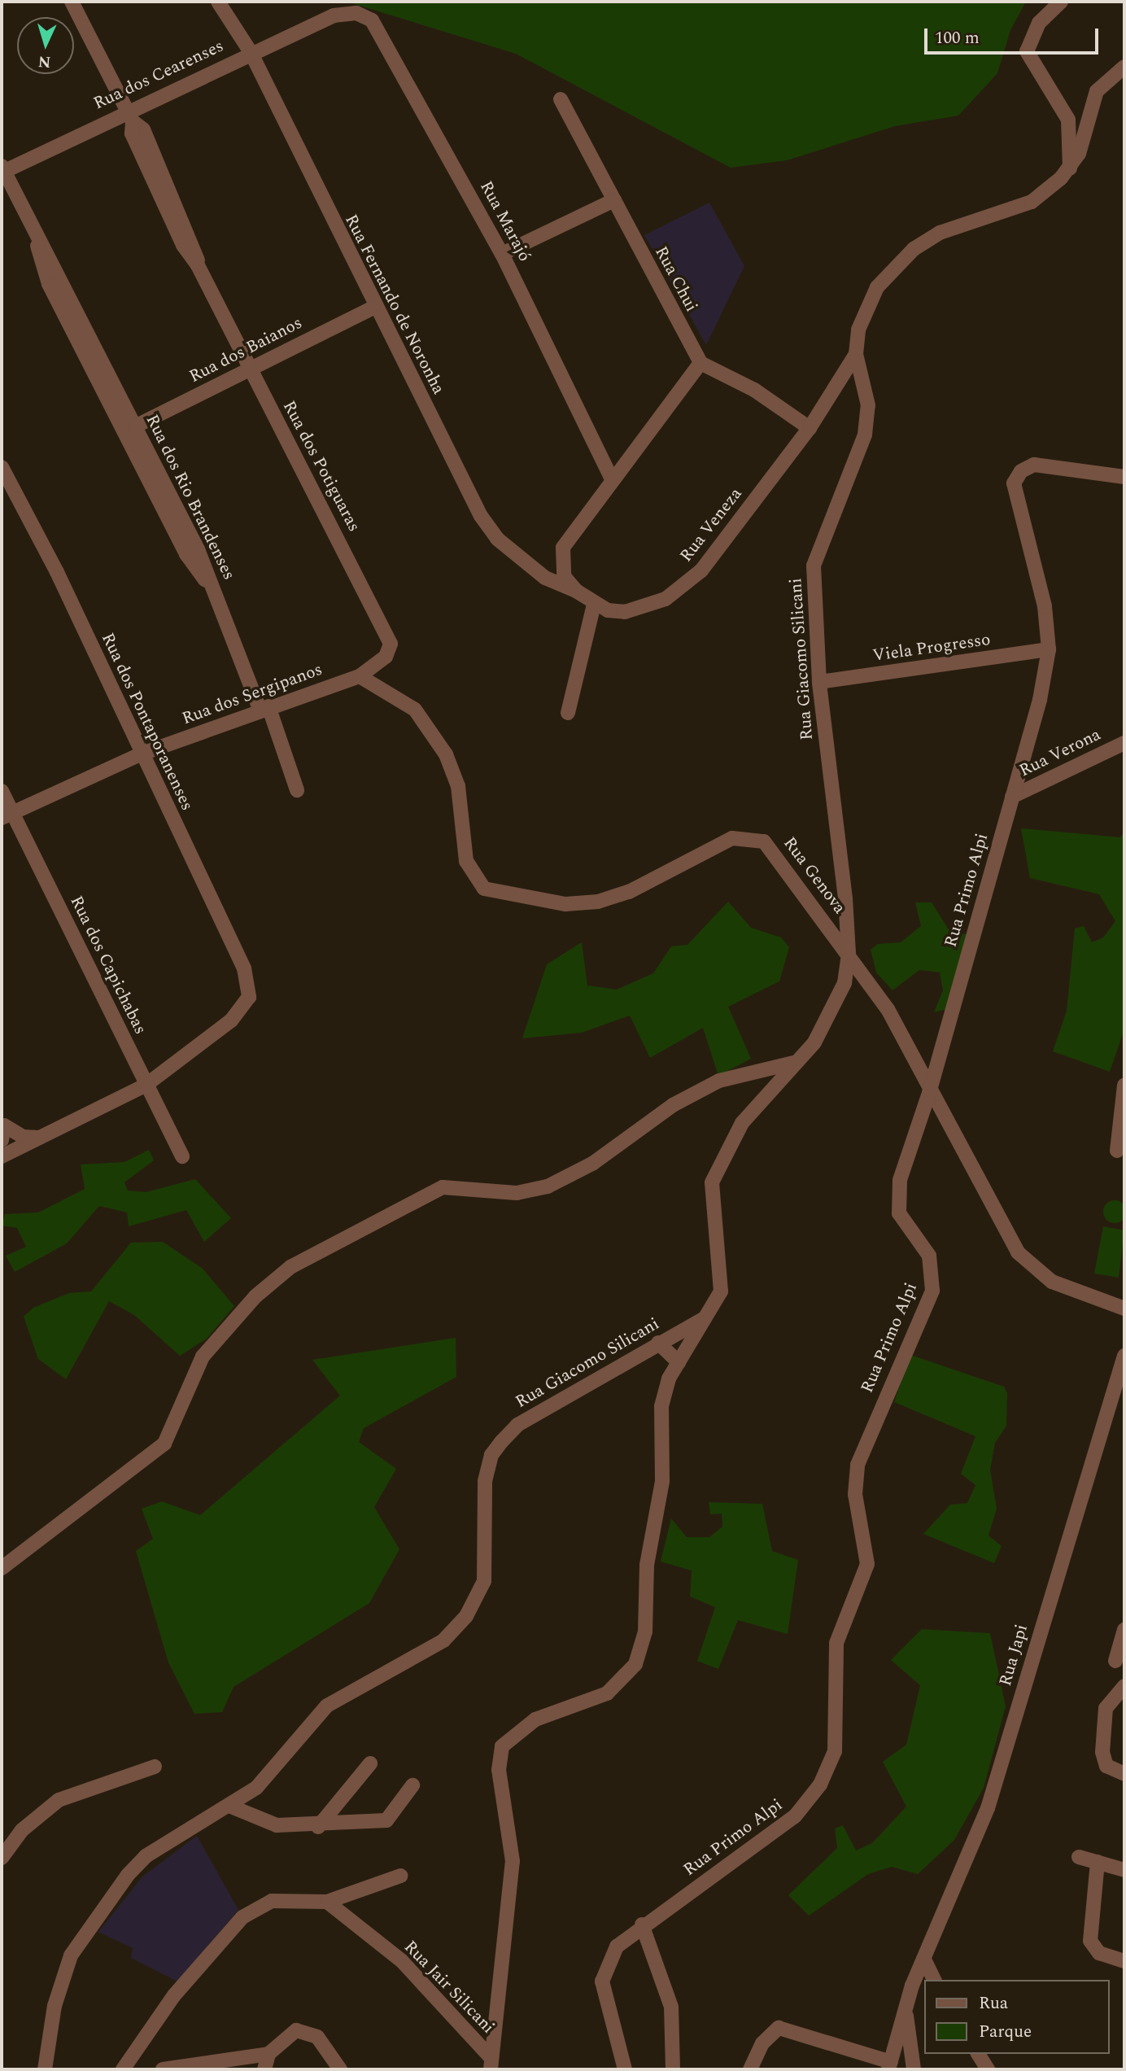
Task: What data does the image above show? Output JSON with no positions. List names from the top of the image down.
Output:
{
  "streets": {
    "street": [
      "Rua dos Cearenses",
      "Rua Marajó",
      "Rua Chui",
      "Rua Fernando de Noronha",
      "Rua dos Baianos",
      "Rua dos Potiguaras",
      "Rua dos Rio Brandenses",
      "Rua Veneza",
      "Viela Progresso",
      "Rua Giacomo Silicani",
      "Rua dos Sergipanos",
      "Rua dos Pontaporanenses",
      "Rua Verona",
      "Rua Genova",
      "Rua Primo Alpi",
      "Rua dos Capichabas",
      "Rua Japi",
      "Rua Jair Silicani"
    ]
  },
  "crossings": [
    ["Rua dos Cearenses", "Rua Marajó"],
    ["Rua dos Cearenses", "Rua Fernando de Noronha"],
    ["Rua dos Cearenses", "Rua dos Potiguaras"],
    ["Rua Marajó", "Rua Veneza"],
    ["Rua Chui", "Rua Veneza"],
    ["Rua Fernando de Noronha", "Rua dos Baianos"],
    ["Rua Fernando de Noronha", "Rua Veneza"],
    ["Rua dos Baianos", "Rua dos Potiguaras"],
    ["Rua dos Baianos", "Rua dos Rio Brandenses"],
    ["Rua dos Potiguaras", "Rua dos Sergipanos"],
    ["Rua dos Potiguaras", "Rua Genova"],
    ["Rua Veneza", "Rua Giacomo Silicani"],
    ["Viela Progresso", "Rua Giacomo Silicani"],
    ["Viela Progresso", "Rua Primo Alpi"],
    ["Rua Giacomo Silicani", "Rua Genova"],
    ["Rua dos Sergipanos", "Rua dos Pontaporanenses"],
    ["Rua dos Sergipanos", "Rua Genova"],
    ["Rua dos Sergipanos", "Rua dos Capichabas"],
    ["Rua dos Pontaporanenses", "Rua dos Capichabas"],
    ["Rua Verona", "Rua Primo Alpi"],
    ["Rua Genova", "Rua Primo Alpi"]
  ],
  "legend": ["Rua", "Parque"],
  "scale_bar": "100 m",
  "north": "bottom"
}
